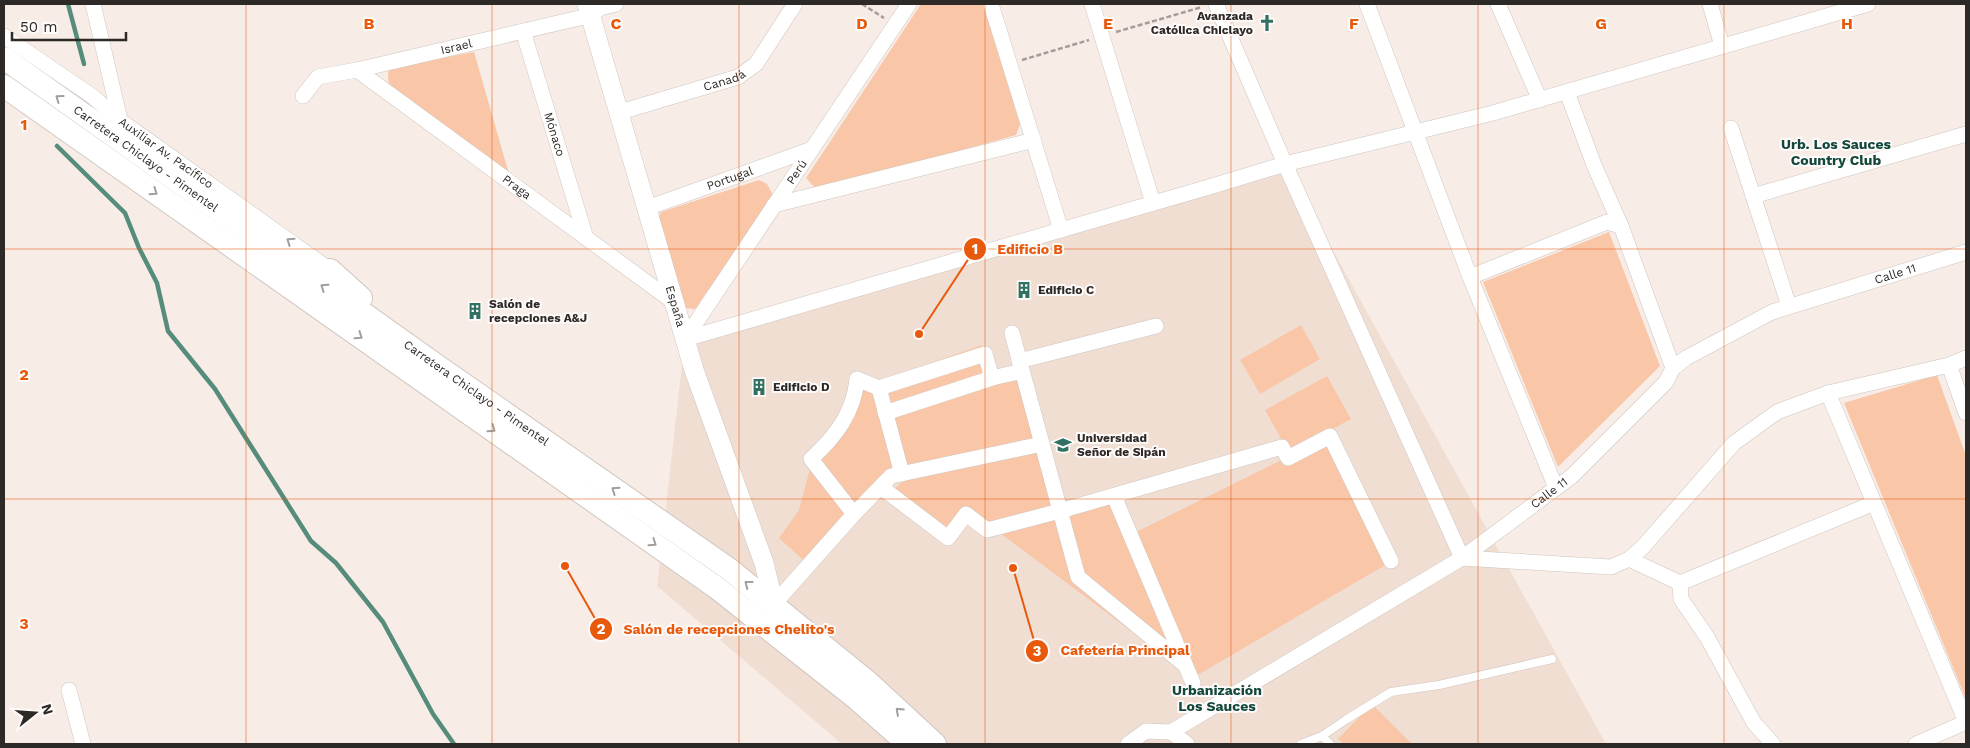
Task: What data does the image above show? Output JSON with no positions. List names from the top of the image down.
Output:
{
  "streets": {
    "main road": ["Carretera Chiclayo - Pimentel"],
    "street": [
      "Israel",
      "Canadá",
      "Mónaco",
      "Auxiliar Av. Pacífico",
      "Perú",
      "Portugal",
      "Praga",
      "Calle 11",
      "España"
    ]
  },
  "crossings": [
    ["Israel", "Mónaco"],
    ["Israel", "Praga"],
    ["Israel", "España"],
    ["Canadá", "España"],
    ["Mónaco", "Praga"],
    ["Carretera Chiclayo - Pimentel", "España"],
    ["Perú", "Portugal"],
    ["Perú", "España"],
    ["Portugal", "España"],
    ["Praga", "España"]
  ],
  "one_way": ["Auxiliar Av. Pacífico"],
  "districts": ["Urb. Los Sauces Country Club", "Urbanización Los Sauces"],
  "places": {
    "church": ["Avanzada Católica Chiclayo"],
    "building": ["Edificio C", "Salón de recepciones A&J", "Edificio D"],
    "other": ["Edificio B", "Salón de recepciones Chelito's", "Cafetería Principal"],
    "school or university": ["Universidad Señor de Sipán"]
  },
  "scale_bar": "50 m",
  "north": "right",
  "grid": {
    "columns": [
      "B",
      "C",
      "D",
      "E",
      "F",
      "G",
      "H"
    ],
    "rows": ["1", "2", "3"]
  }
}
